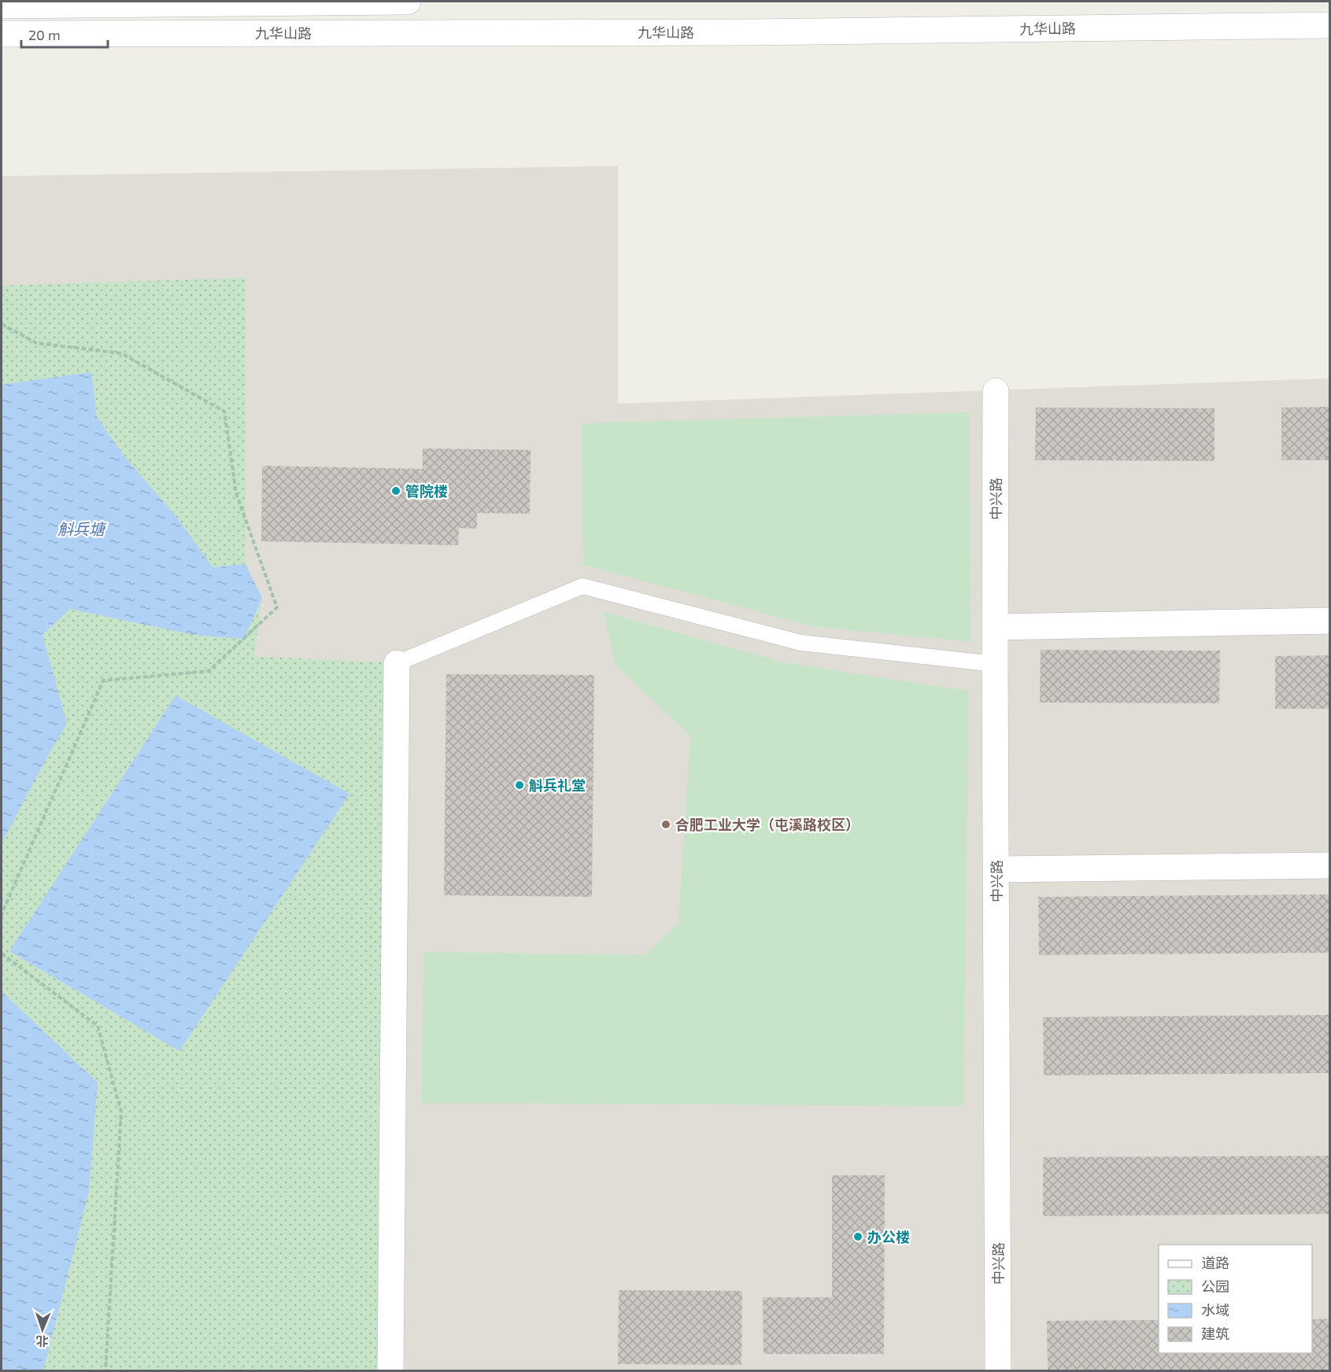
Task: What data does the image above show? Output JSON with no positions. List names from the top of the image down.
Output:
{
  "streets": {
    "street": ["九华山路", "中兴路"]
  },
  "water": ["斛兵塘"],
  "places": [
    "管院楼",
    "斛兵礼堂",
    "合肥工业大学（屯溪路校区）",
    "办公楼"
  ],
  "legend": [
    "道路",
    "公园",
    "水域",
    "建筑"
  ],
  "scale_bar": "20 m",
  "north": "bottom"
}
